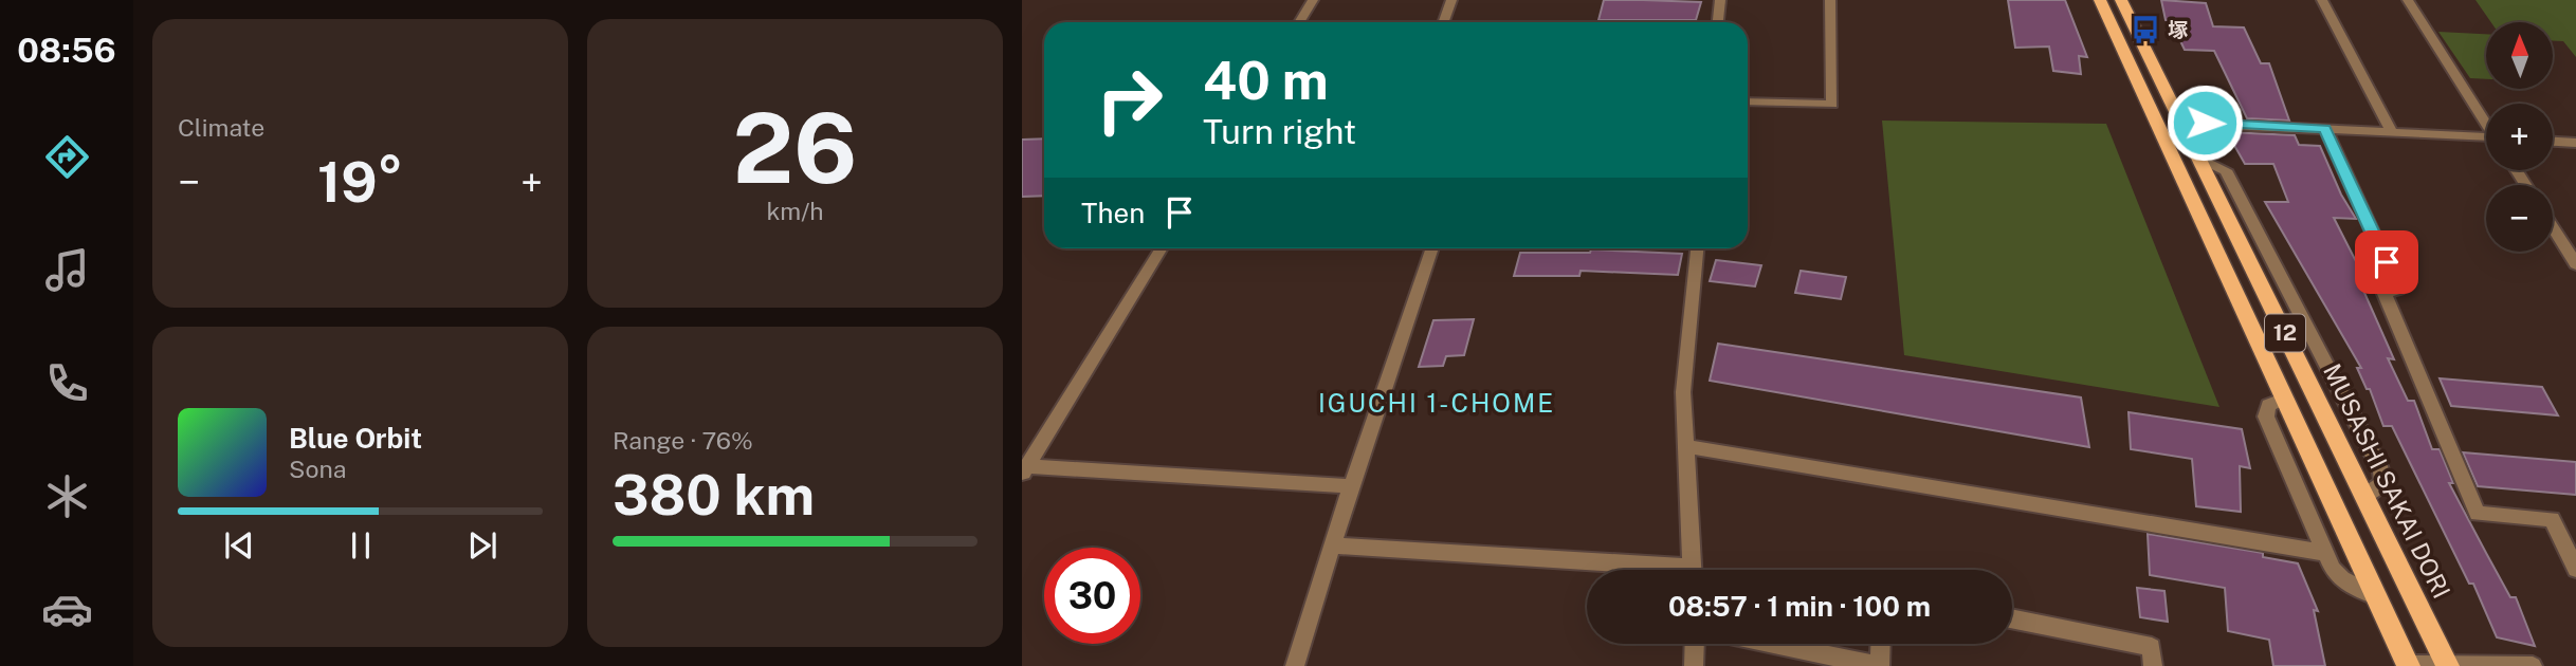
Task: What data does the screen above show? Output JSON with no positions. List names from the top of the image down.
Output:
{
  "streets": {
    "main road": ["12", "MUSASHI SAKAI DORI"]
  },
  "districts": ["IGUCHI 1-CHOME"],
  "places": {
    "bus stop": ["塚"]
  },
  "north": "top",
  "page": {
    "tabs": "08:56",
    "tile": [
      "Climate",
      ["26", "km/h"],
      ["Range · 76%", "380 km"]
    ],
    "map_buttons": ["+", "−"],
    "turn": ["40 m", "Turn right"],
    "heat": ["−", "19°", "+"],
    "then": "Then",
    "song": ["Blue Orbit", "Sona"],
    "limit": "30",
    "trip": "08:57 · 1 min · 100 m"
  }
}
